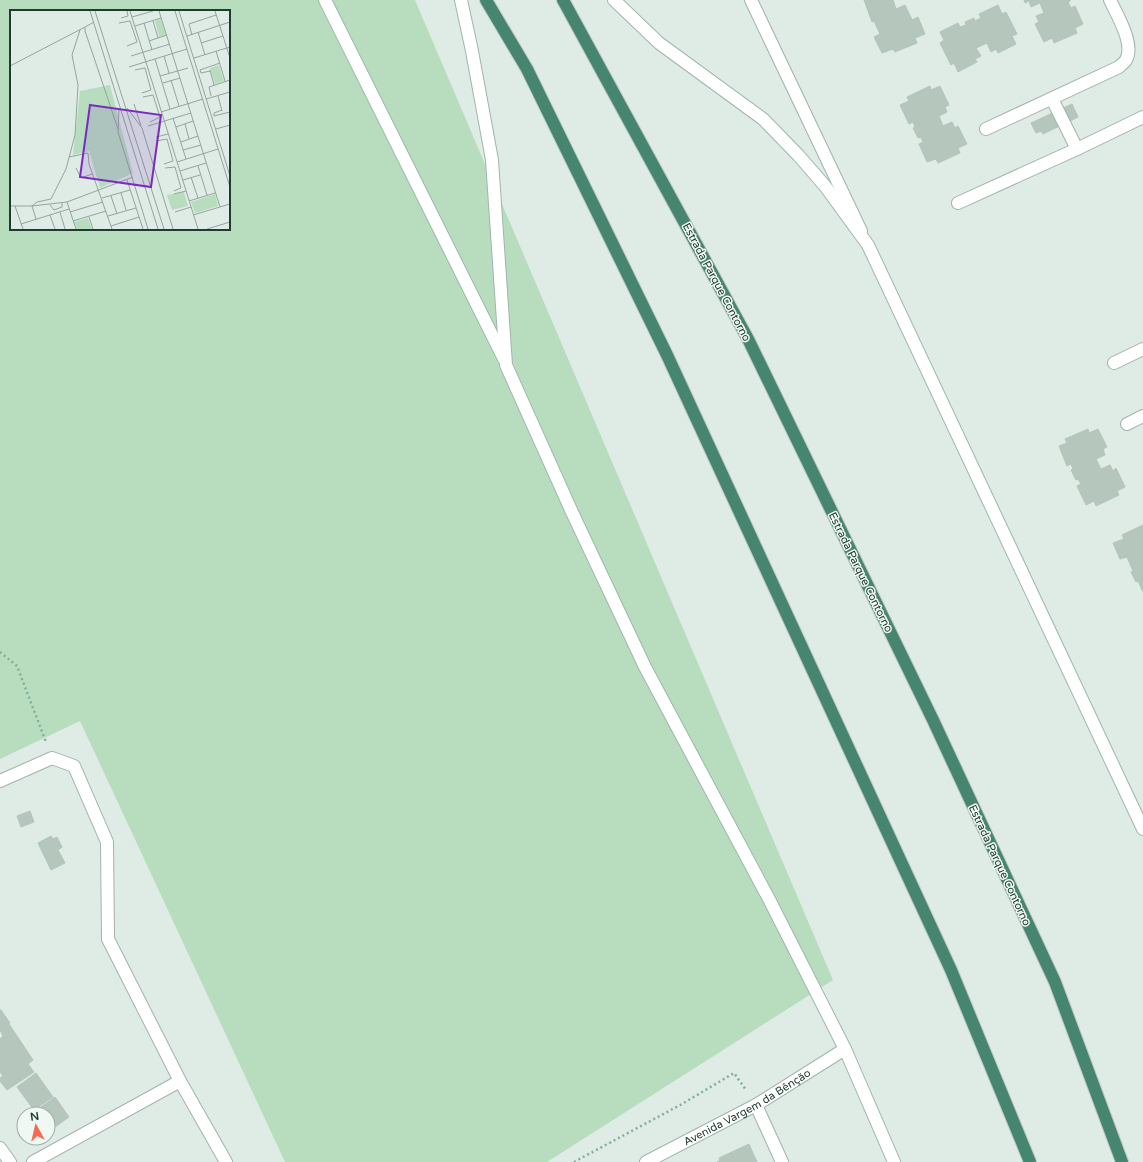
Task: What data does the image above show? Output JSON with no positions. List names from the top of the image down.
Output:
{
  "streets": {
    "highway": ["Estrada Parque Contorno"],
    "main road": ["Avenida Vargem da Bênção"]
  },
  "north": "top"
}
